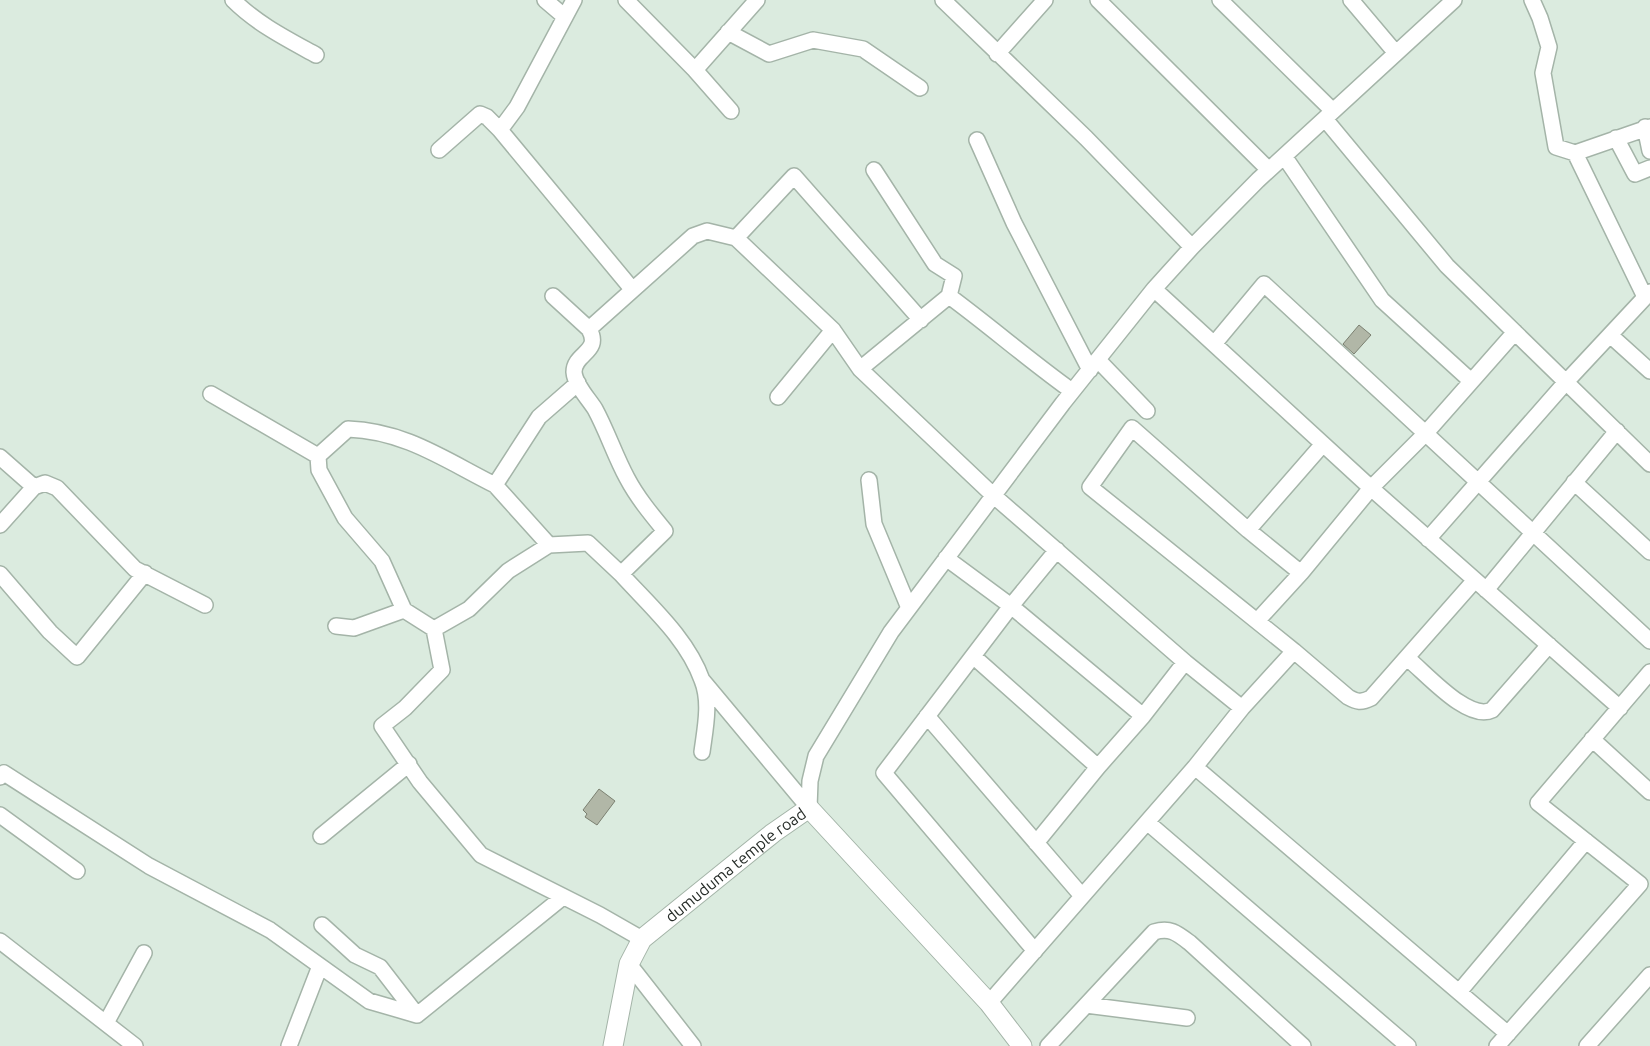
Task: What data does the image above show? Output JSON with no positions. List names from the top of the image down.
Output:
{
  "streets": {
    "street": ["dumuduma temple road"]
  }
}
